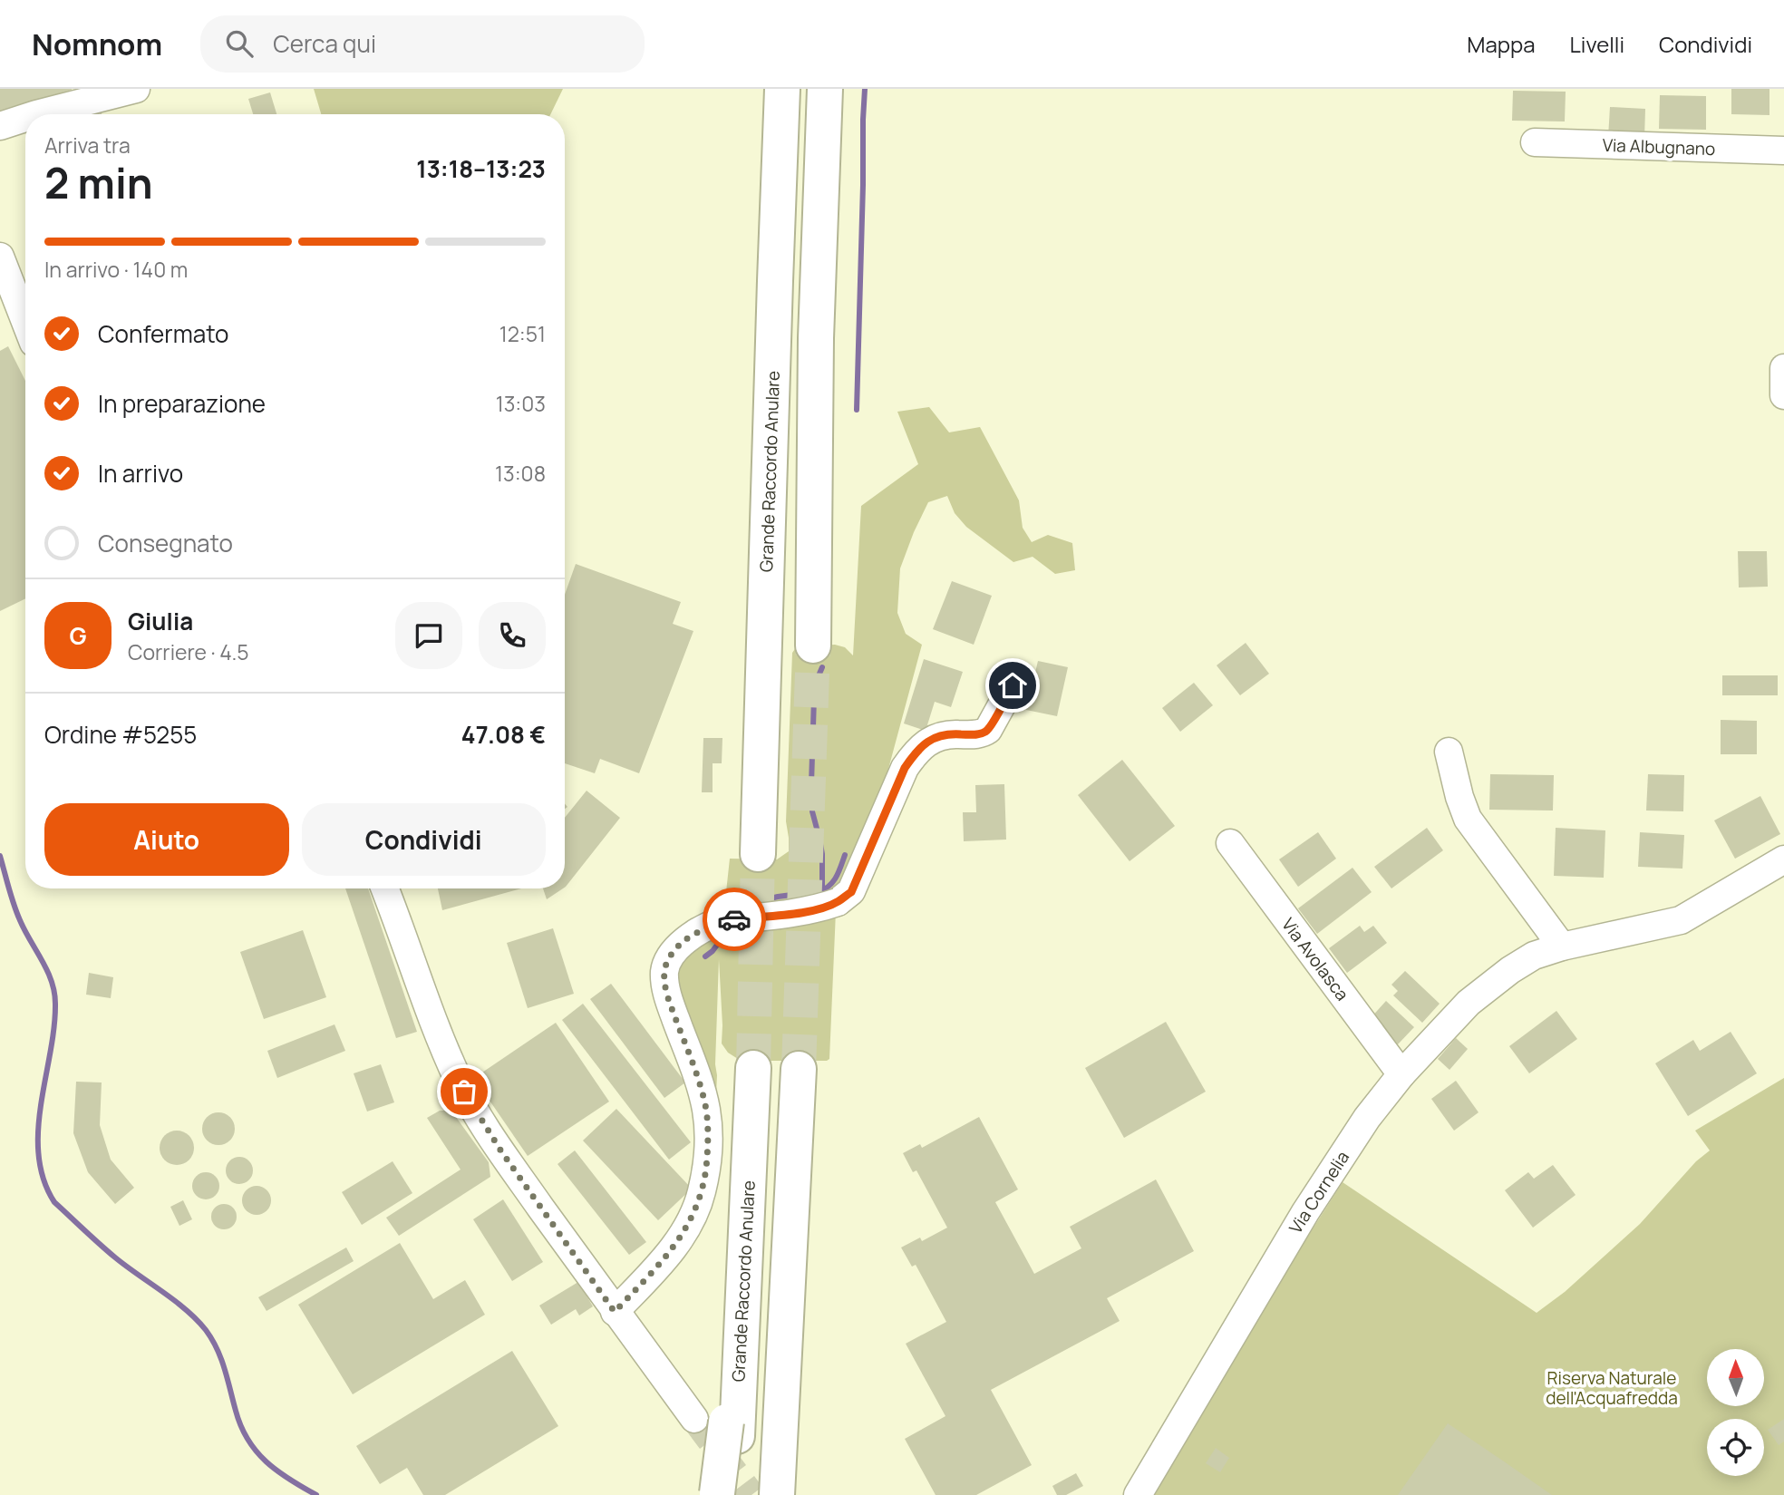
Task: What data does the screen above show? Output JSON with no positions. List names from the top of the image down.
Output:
{
  "streets": {
    "highway": ["Grande Raccordo Anulare"],
    "street": ["Via Albugnano", "Via Avolasca", "Via Cornelia"]
  },
  "crossings": [
    ["Via Avolasca", "Via Cornelia"]
  ],
  "parks": ["Riserva Naturale dell'Acquafredda"],
  "north": "top",
  "page": {
    "header": "Nomnom",
    "search": "Cerca qui",
    "nav": ["Mappa", "Livelli", "Condividi"],
    "heading": ["2 min", "Arriva tra", "13:18–13:23"],
    "panel": [
      "Giulia",
      "Corriere · 4.5",
      "Ordine #5255",
      "47.08 €"
    ],
    "bar": "In arrivo · 140 m",
    "list": [
      ["Confermato", "12:51"],
      ["In preparazione", "13:03"],
      ["In arrivo", "13:08"],
      "Consegnato"
    ],
    "round": "G",
    "buttons": ["Aiuto", "Condividi"]
  }
}
